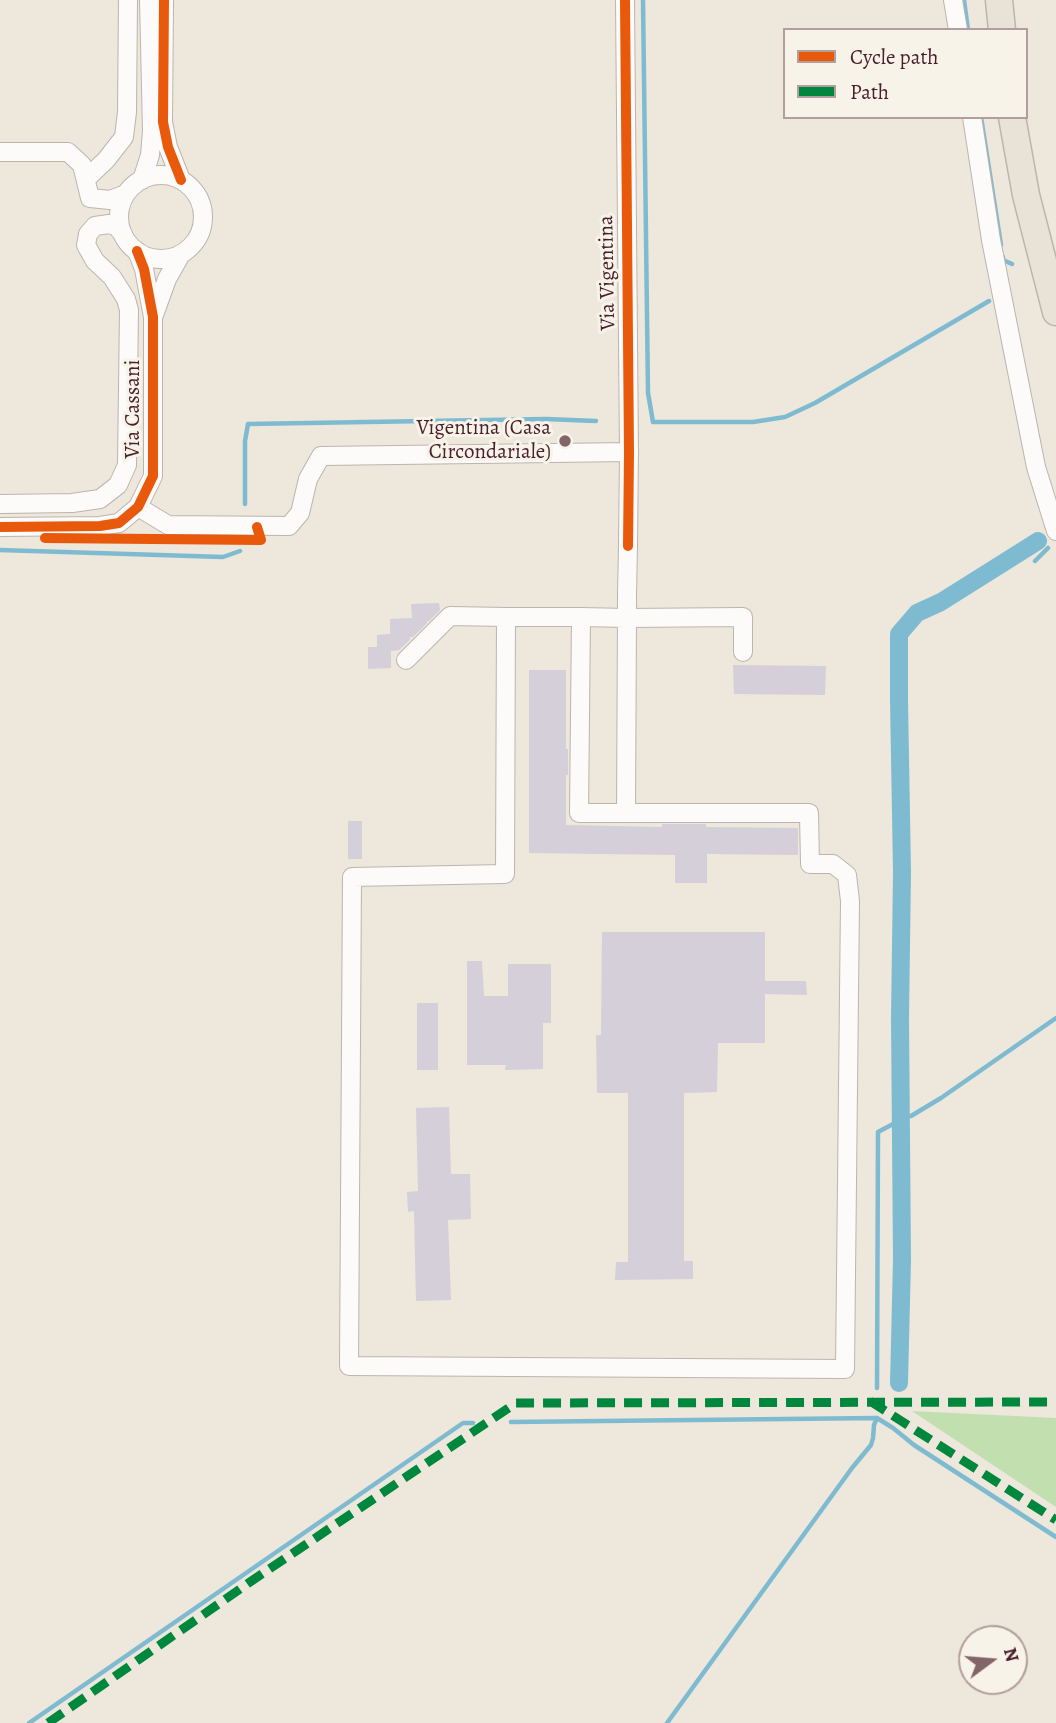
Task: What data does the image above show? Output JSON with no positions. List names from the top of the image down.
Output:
{
  "streets": {
    "street": ["Via Vigentina", "Via Cassani"]
  },
  "places": ["Vigentina (Casa Circondariale)"],
  "legend": ["Cycle path", "Path"],
  "north": "right"
}
